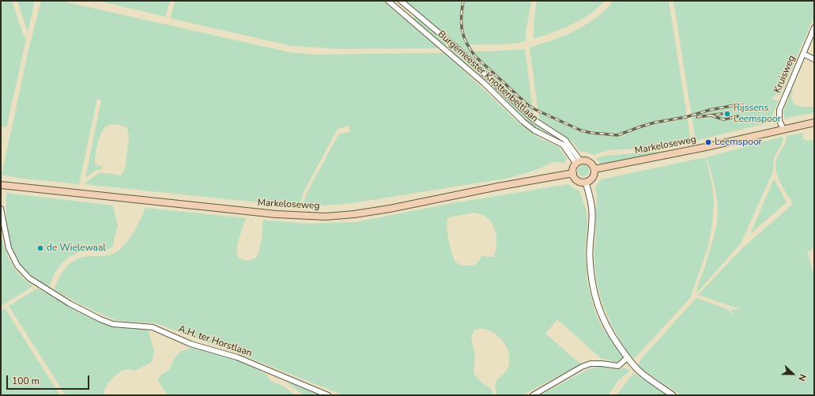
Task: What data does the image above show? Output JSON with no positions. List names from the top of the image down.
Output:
{
  "streets": {
    "main road": ["Markeloseweg"],
    "street": ["Kruisweg", "Burgemeester Knottenbeltlaan", "A.H. ter Horstlaan"]
  },
  "crossings": [
    ["Kruisweg", "Markeloseweg"],
    ["Burgemeester Knottenbeltlaan", "Markeloseweg"]
  ],
  "places": ["Rijssens Leemspoor", "Leemspoor", "de Wielewaal"],
  "scale_bar": "100 m",
  "north": "right"
}
